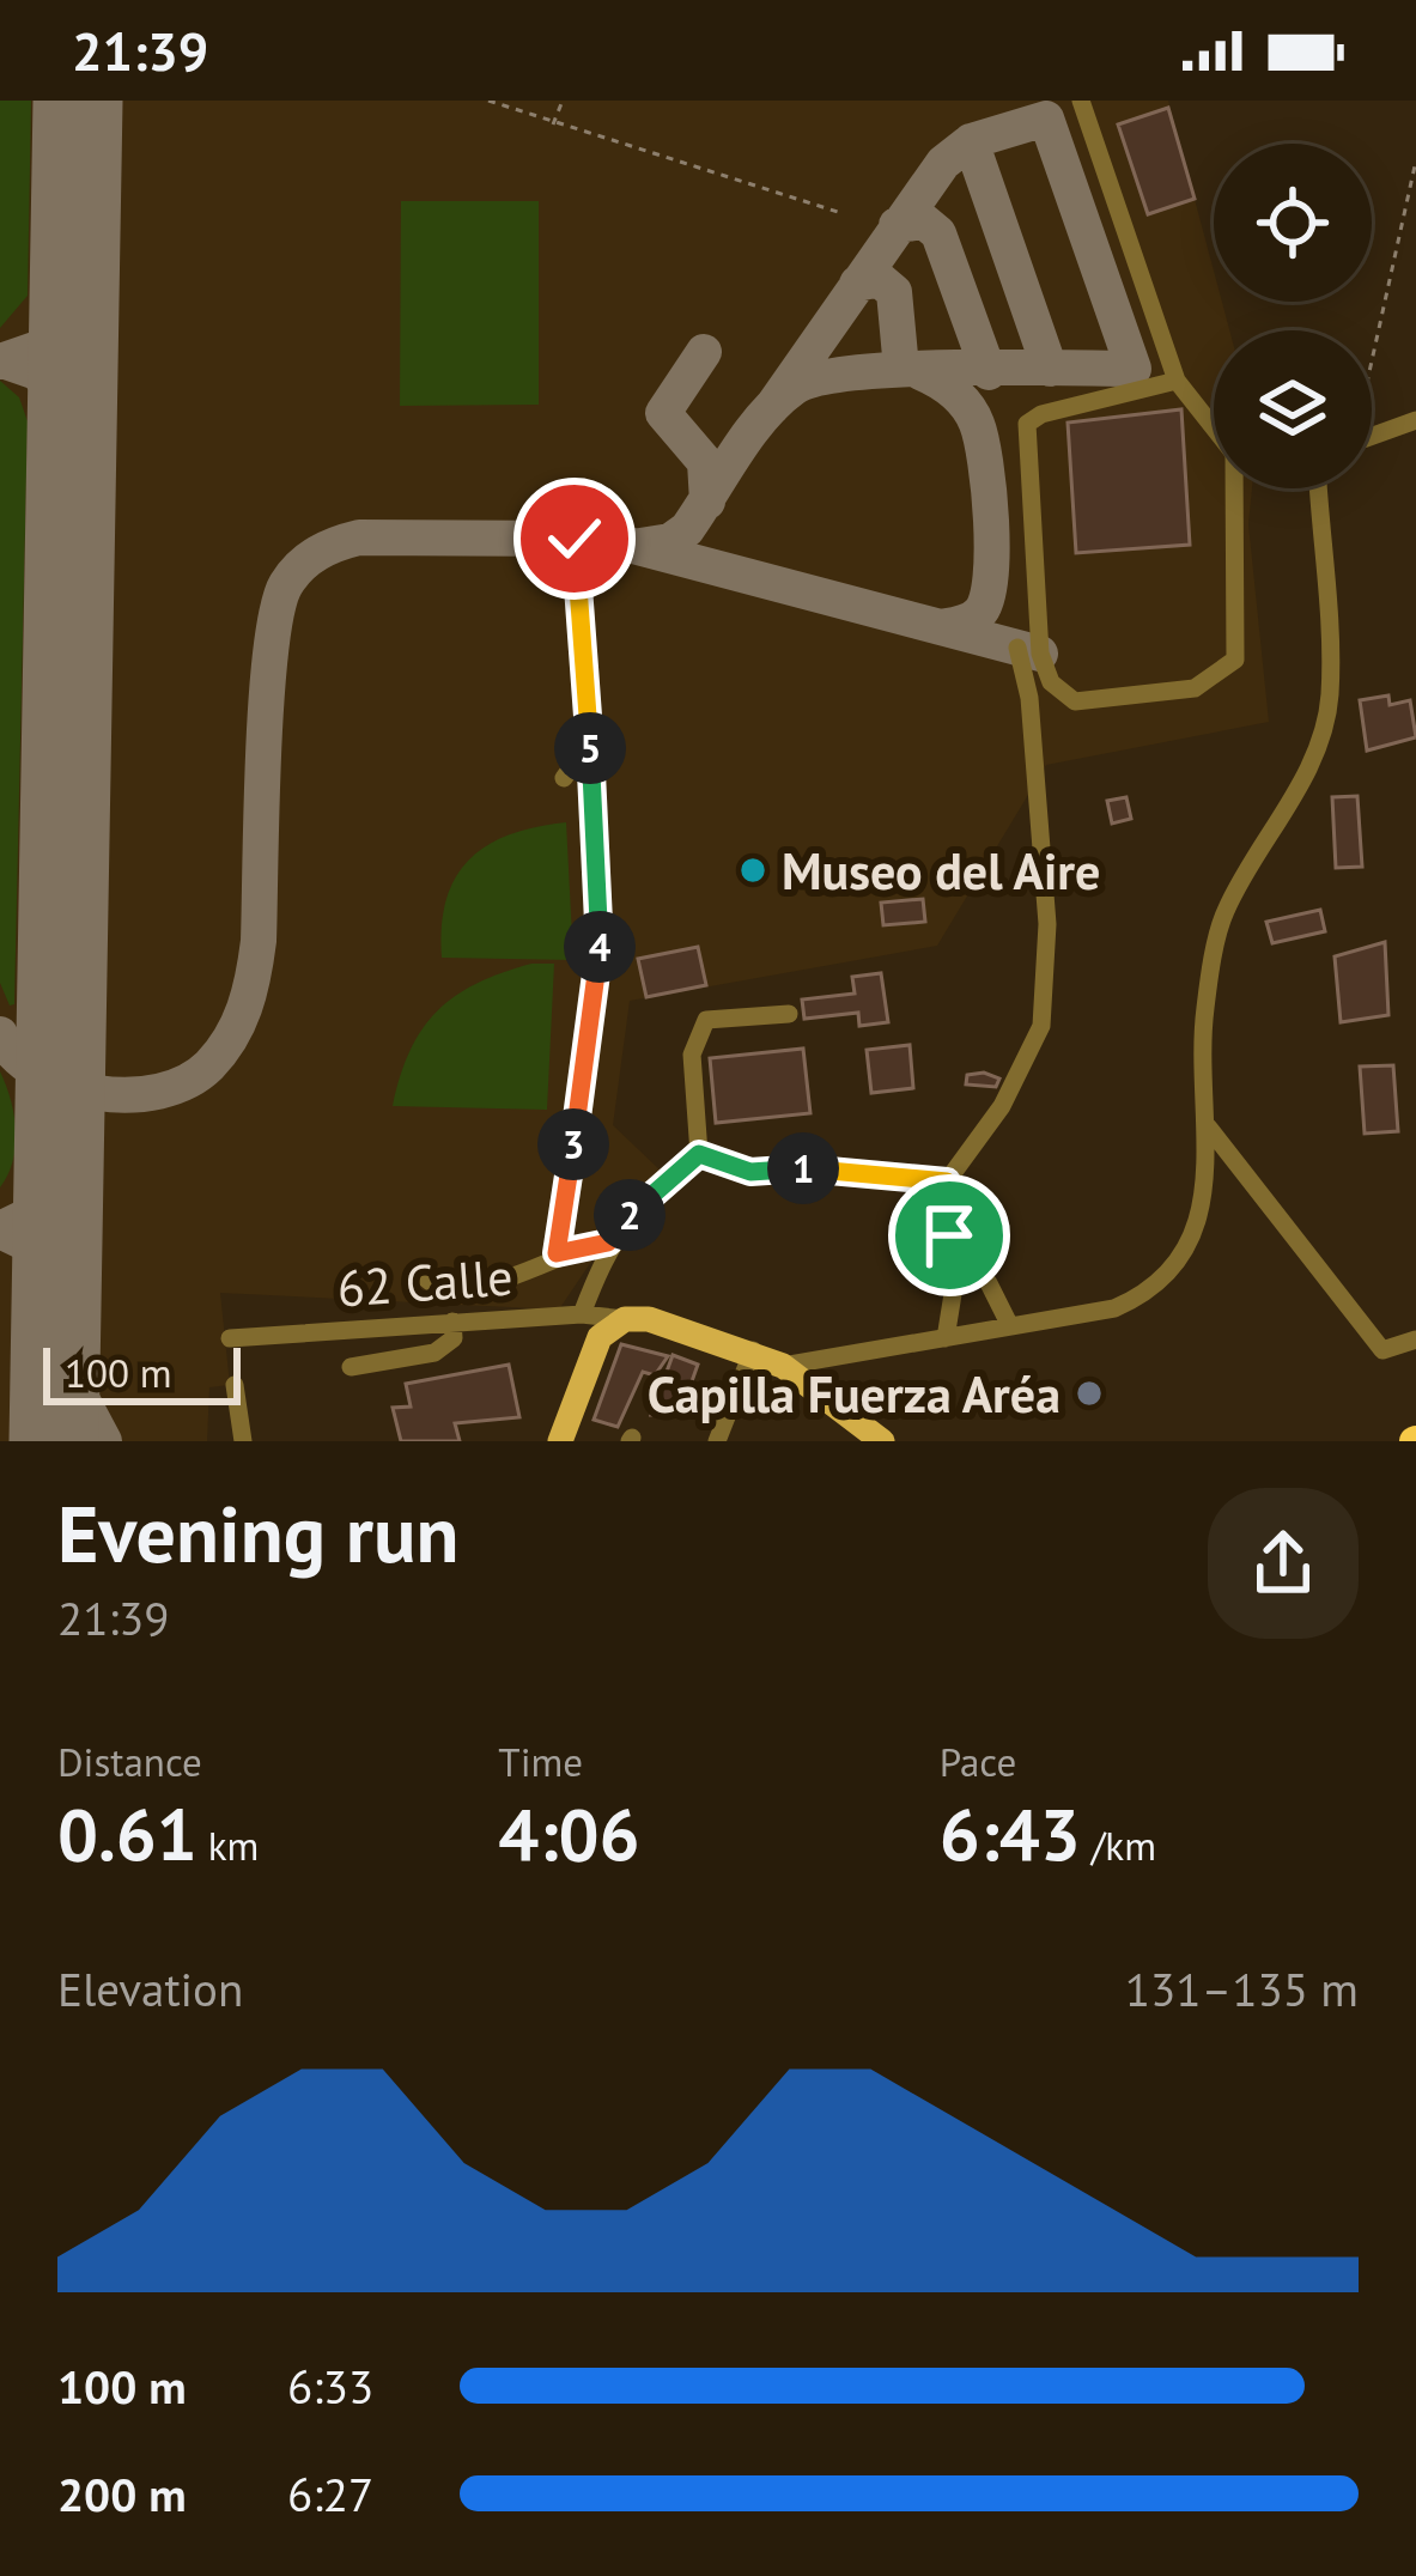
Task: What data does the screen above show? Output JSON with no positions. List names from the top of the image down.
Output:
{
  "streets": {
    "street": ["62 Calle"]
  },
  "places": ["Museo del Aire", "Capilla Fuerza Aréa"],
  "scale_bar": "100 m",
  "page": {
    "status": "21:39",
    "pins": [
      "5",
      "4",
      "3",
      "1",
      "2"
    ],
    "scale": "100 m",
    "heading": ["Evening run", "21:39"],
    "stats": [
      ["Distance", "0.61 km"],
      ["Time", "4:06"],
      ["Pace", "6:43 /km"]
    ],
    "chart": ["Elevation", "131–135 m"],
    "list": [
      {
        "name": "100 m",
        "note": "6:33"
      },
      {
        "name": "200 m",
        "note": "6:27"
      }
    ]
  }
}
